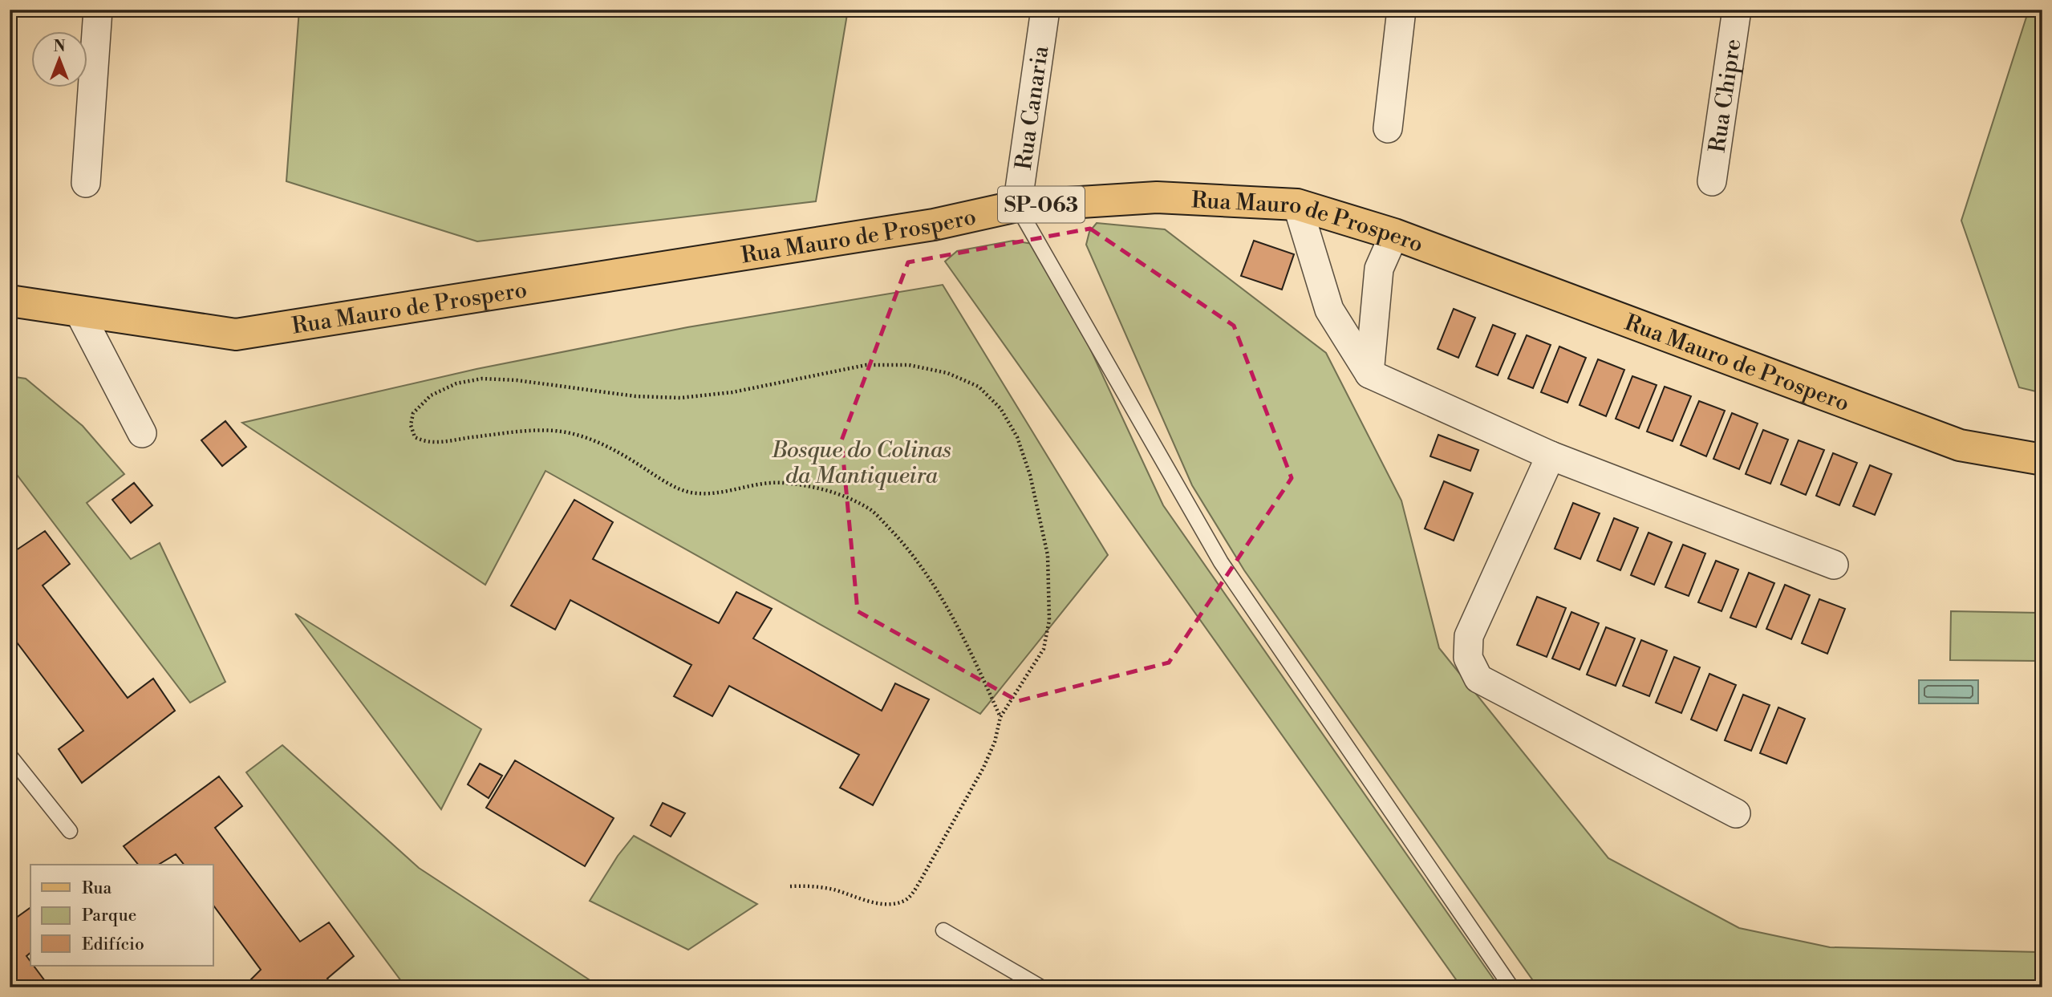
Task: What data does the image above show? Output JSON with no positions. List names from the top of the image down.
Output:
{
  "streets": {
    "main road": ["SP-063", "Rua Mauro de Prospero"],
    "street": ["Rua Chipre", "Rua Canaria"]
  },
  "crossings": [
    ["Rua Canaria", "Rua Mauro de Prospero"]
  ],
  "parks": ["Bosque do Colinas da Mantiqueira"],
  "legend": ["Rua", "Parque", "Edifício"],
  "north": "top"
}
